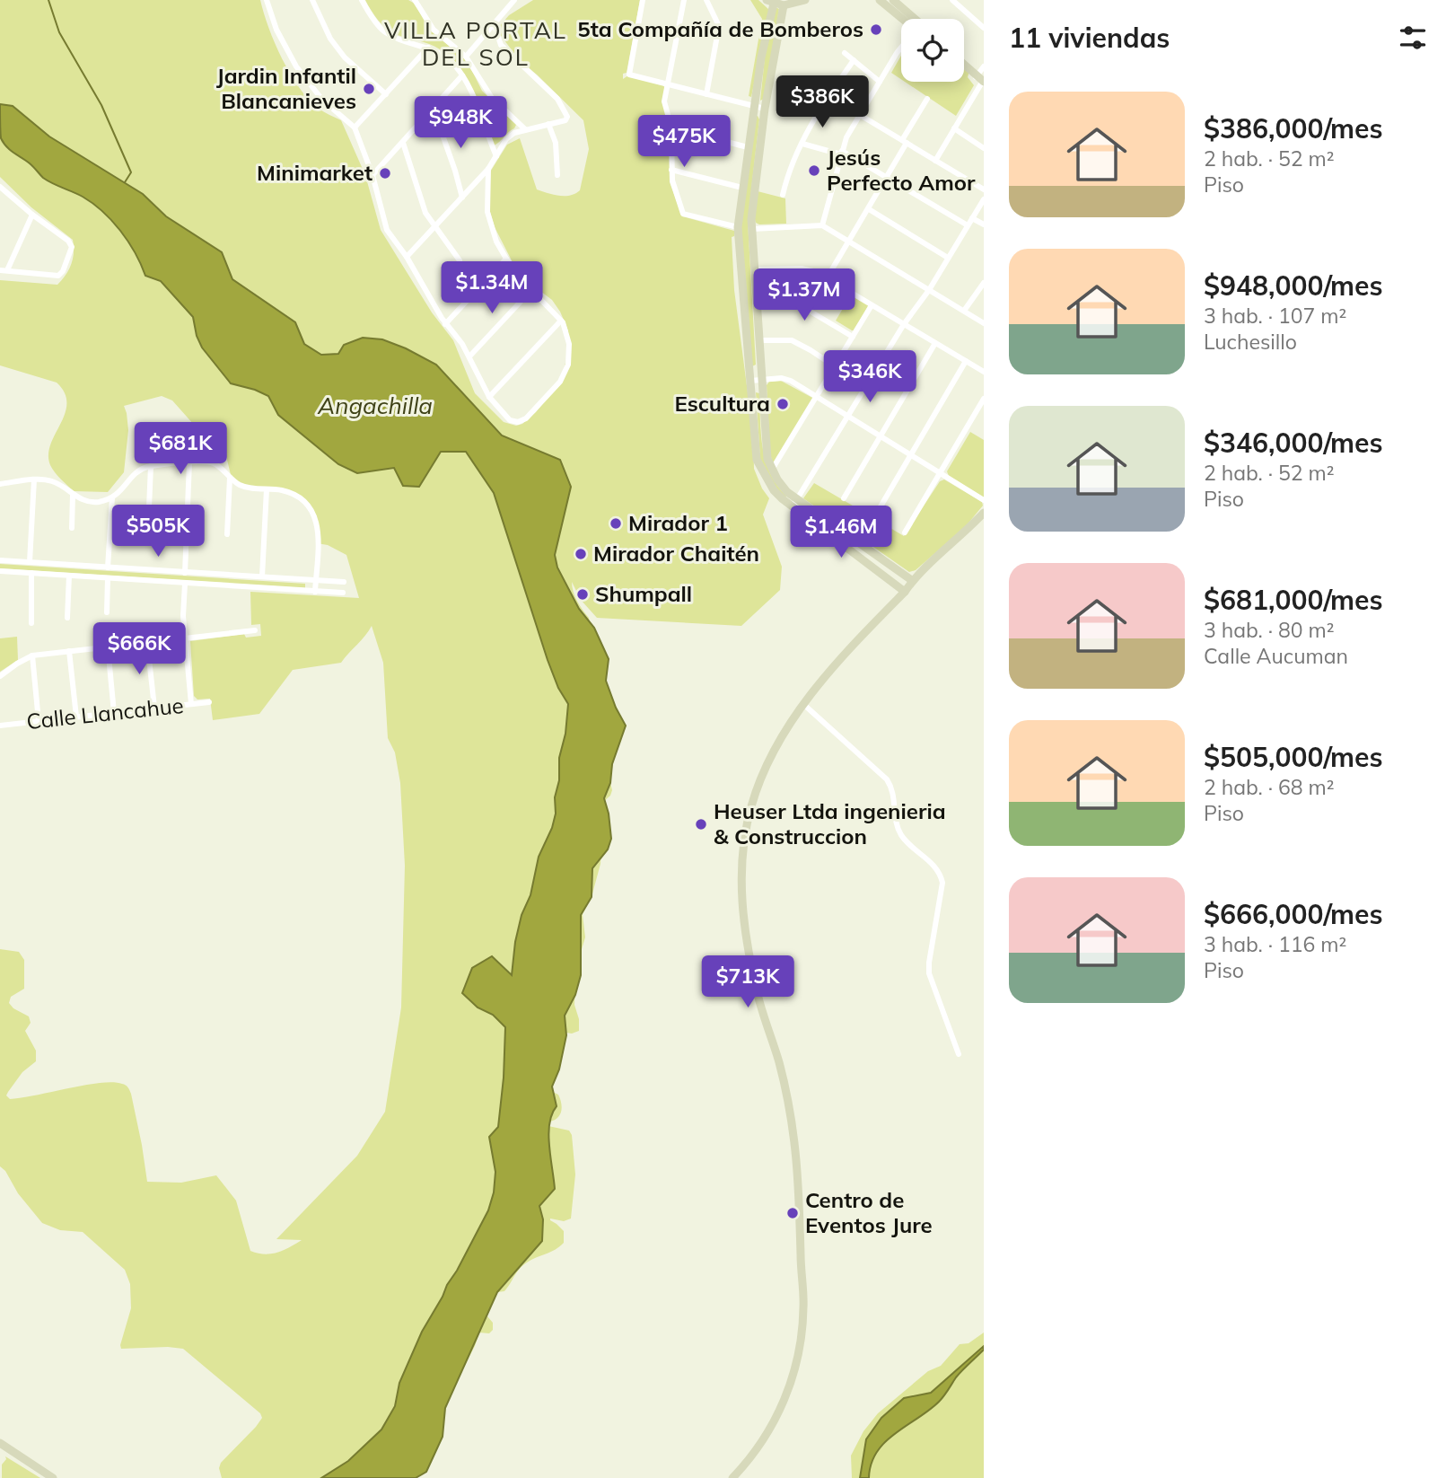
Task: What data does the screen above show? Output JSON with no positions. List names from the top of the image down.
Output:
{
  "streets": {
    "street": ["Calle Llancahue"]
  },
  "districts": ["VILLA PORTAL DEL SOL"],
  "water": ["Angachilla"],
  "places": [
    "5ta Compañía de Bomberos",
    "Jardin Infantil Blancanieves",
    "Jesús Perfecto Amor",
    "Minimarket",
    "Escultura",
    "Mirador 1",
    "Mirador Chaitén",
    "Shumpall",
    "Heuser Ltda ingenieria & Construccion",
    "Centro de Eventos Jure"
  ],
  "page": {
    "heading": "11 viviendas",
    "price": [
      "$386K",
      "$948K",
      "$475K",
      "$1.34M",
      "$1.37M",
      "$346K",
      "$681K",
      "$505K",
      "$1.46M",
      "$666K",
      "$713K"
    ],
    "list": [
      {
        "name": "$386,000/mes",
        "note": "2 hab. · 52 m² · Piso"
      },
      {
        "name": "$948,000/mes",
        "note": "3 hab. · 107 m² · Luchesillo"
      },
      {
        "name": "$346,000/mes",
        "note": "2 hab. · 52 m² · Piso"
      },
      {
        "name": "$681,000/mes",
        "note": "3 hab. · 80 m² · Calle Aucuman"
      },
      {
        "name": "$505,000/mes",
        "note": "2 hab. · 68 m² · Piso"
      },
      {
        "name": "$666,000/mes",
        "note": "3 hab. · 116 m² · Piso"
      }
    ]
  }
}
